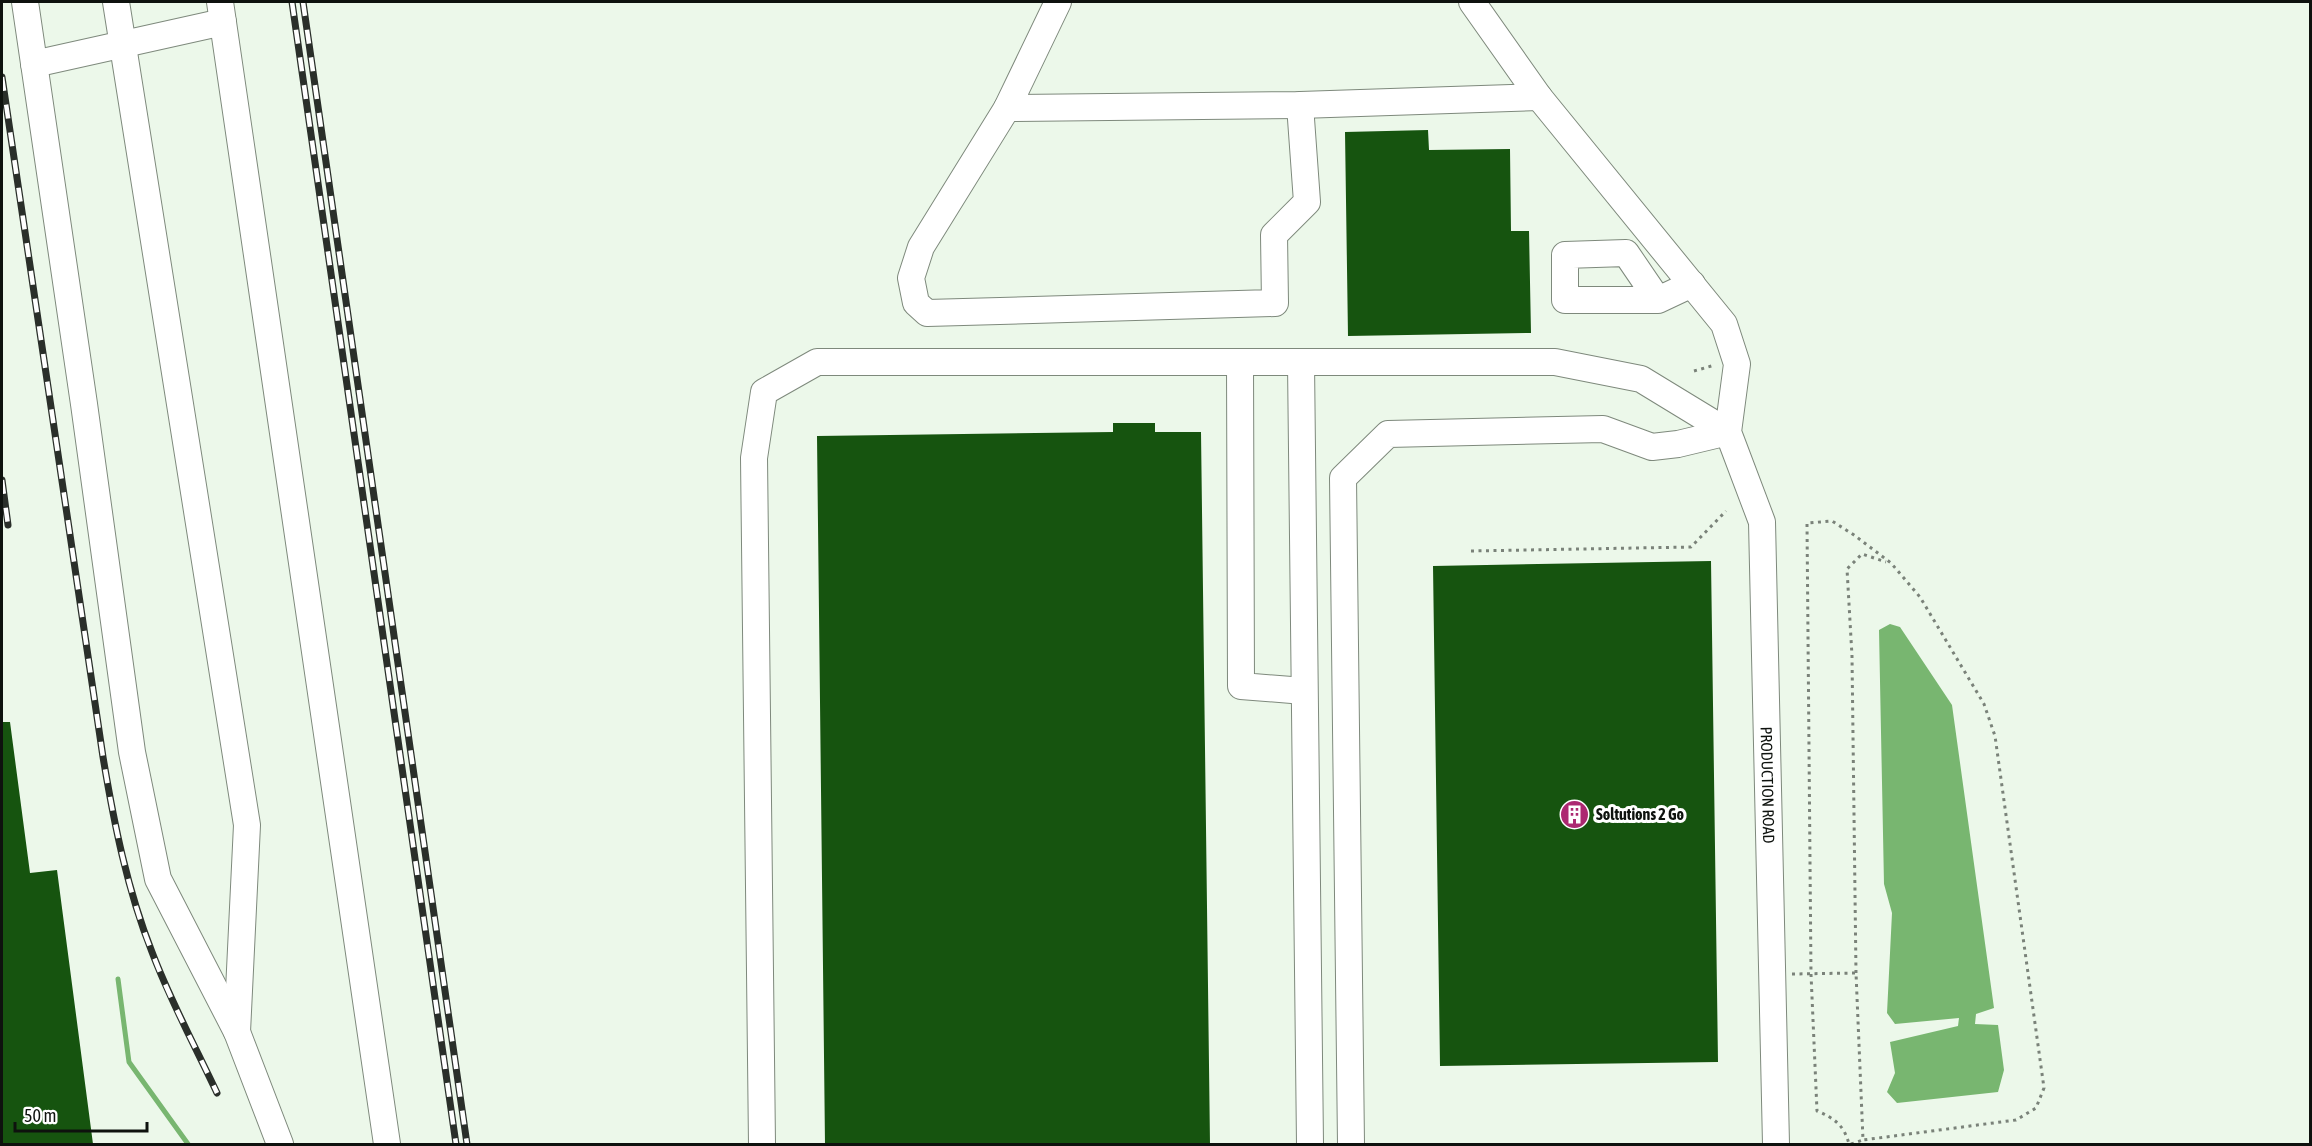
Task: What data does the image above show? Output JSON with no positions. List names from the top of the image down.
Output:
{
  "streets": {
    "street": ["PRODUCTION ROAD"]
  },
  "places": {
    "building": ["Soltutions 2 Go"]
  },
  "scale_bar": "50 m"
}
